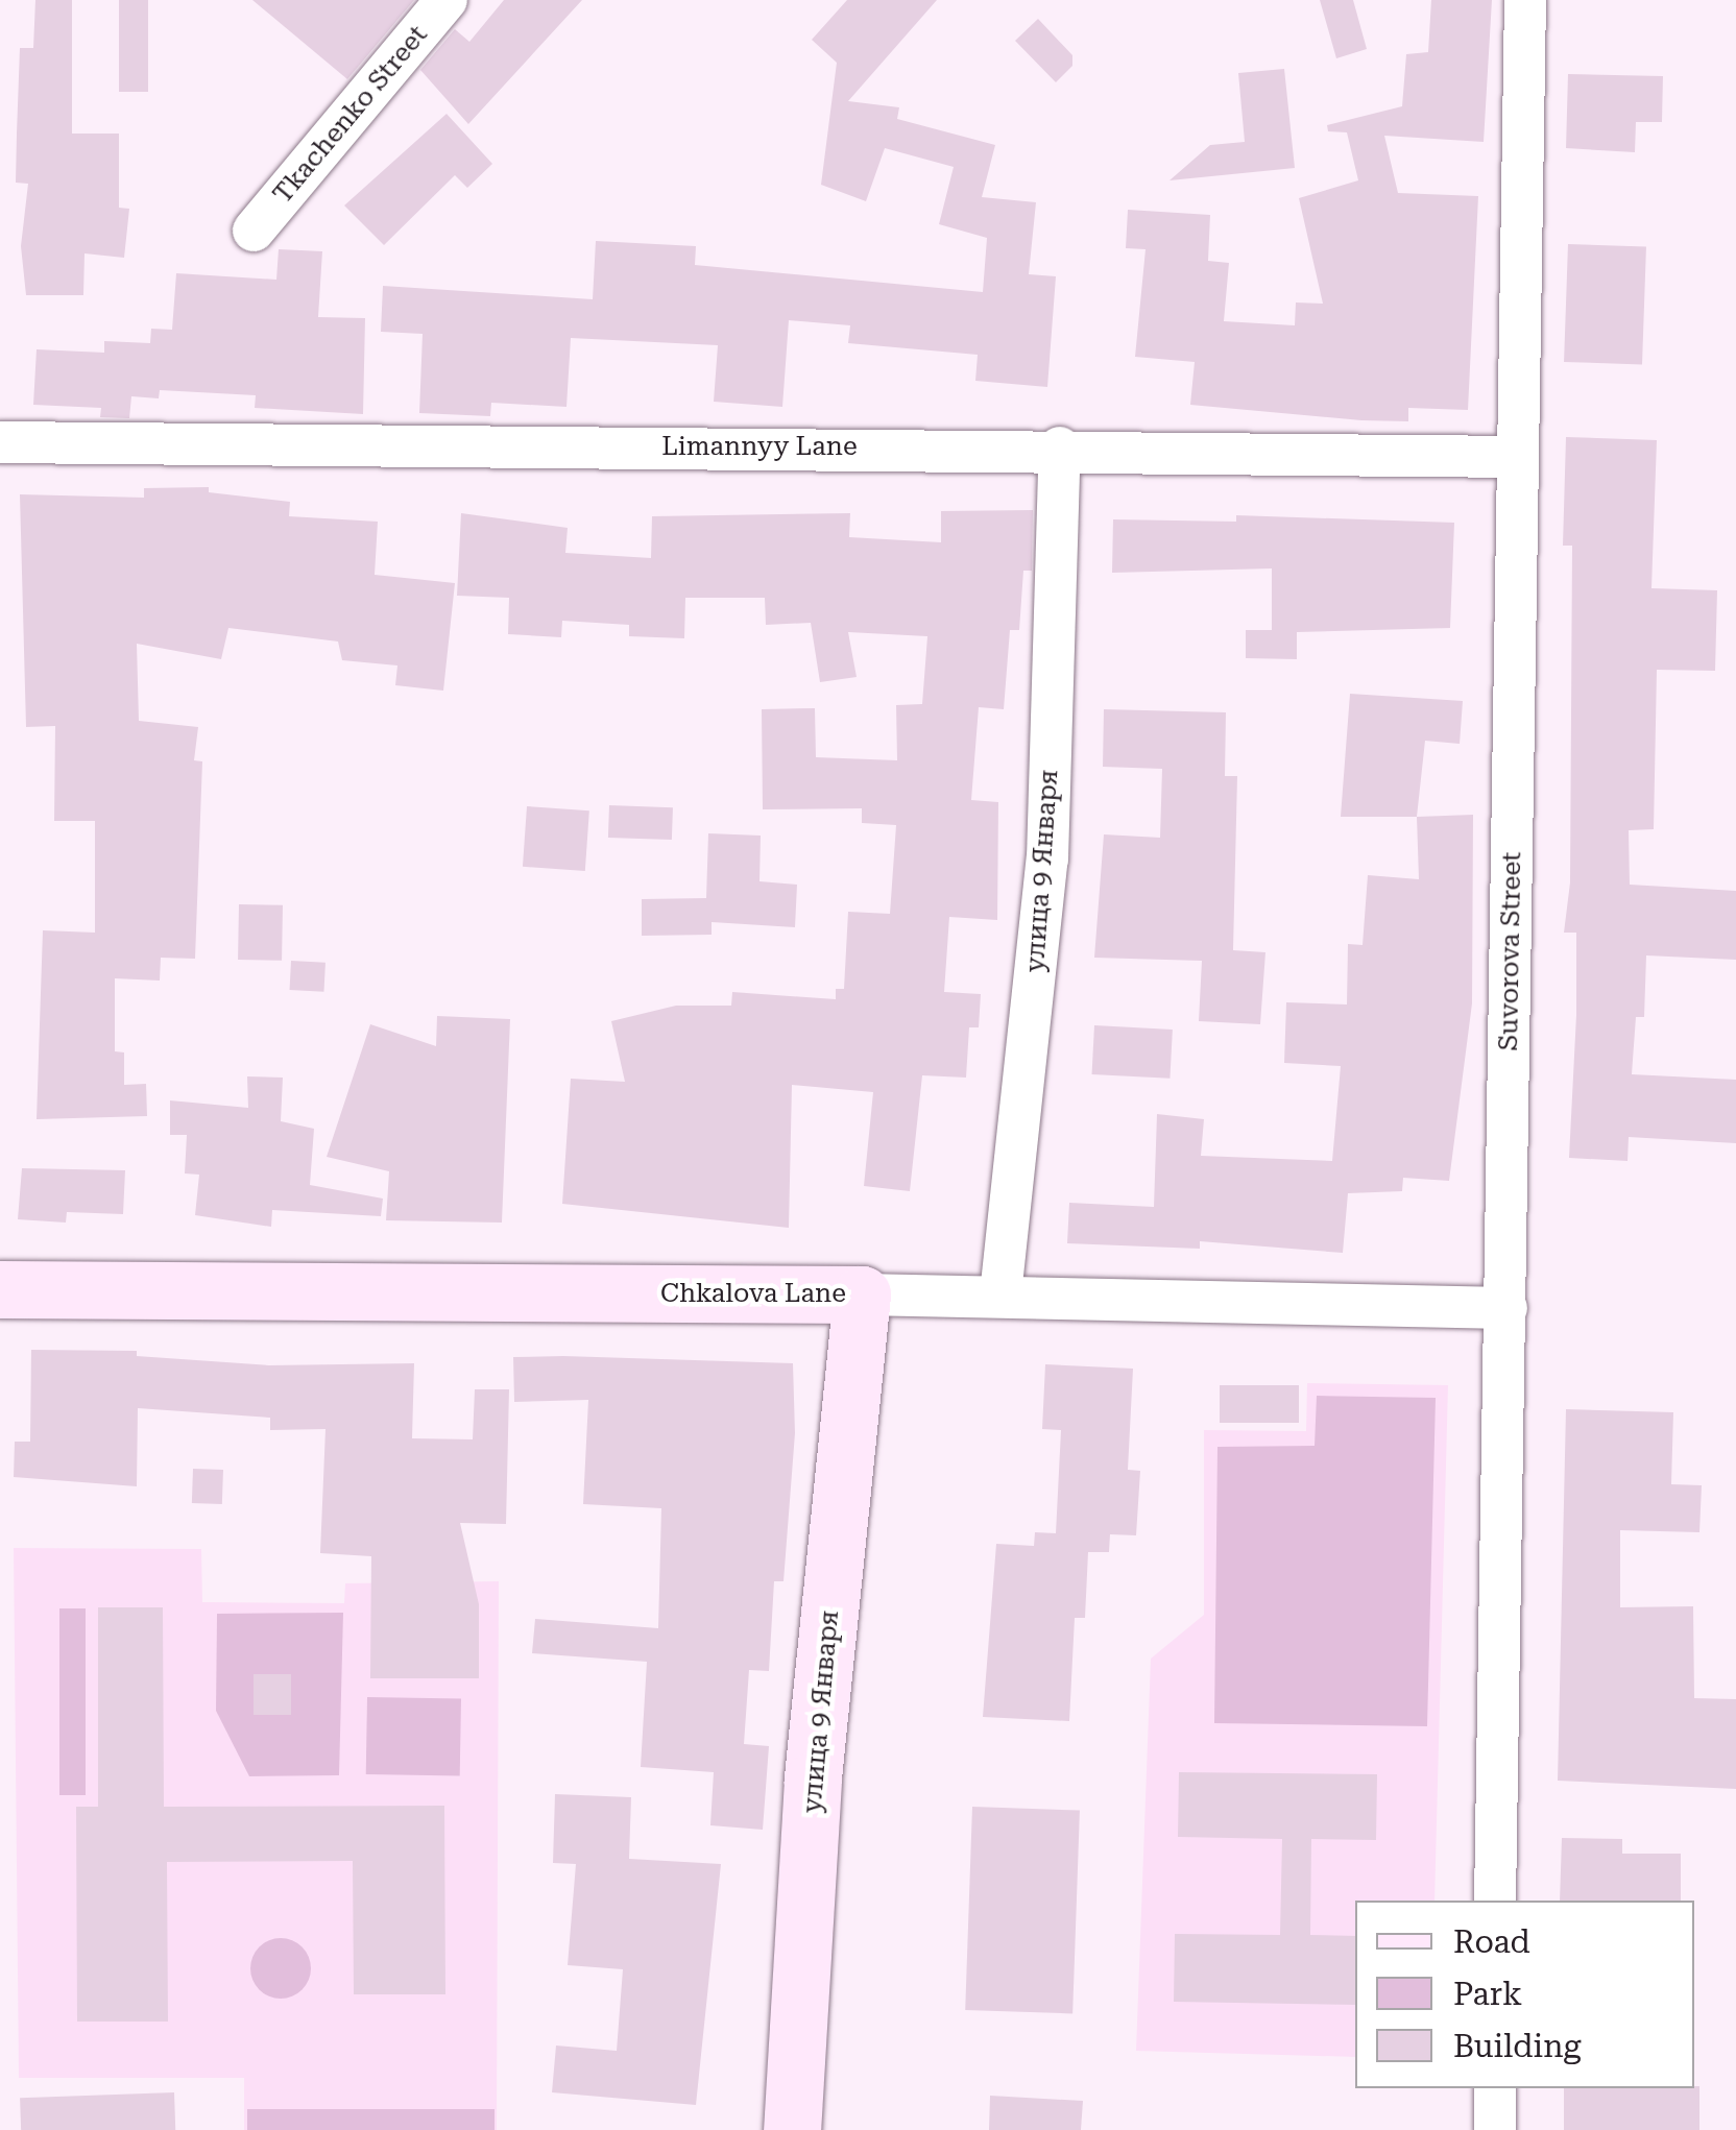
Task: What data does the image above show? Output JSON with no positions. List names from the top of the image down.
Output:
{
  "streets": {
    "street": [
      "Tkachenko Street",
      "Limannyy Lane",
      "улица 9 Января",
      "Suvorova Street",
      "Chkalova Lane"
    ]
  },
  "crossings": [
    ["Limannyy Lane", "улица 9 Января"],
    ["Limannyy Lane", "Suvorova Street"],
    ["улица 9 Января", "Chkalova Lane"],
    ["Suvorova Street", "Chkalova Lane"]
  ],
  "legend": ["Road", "Park", "Building"]
}
